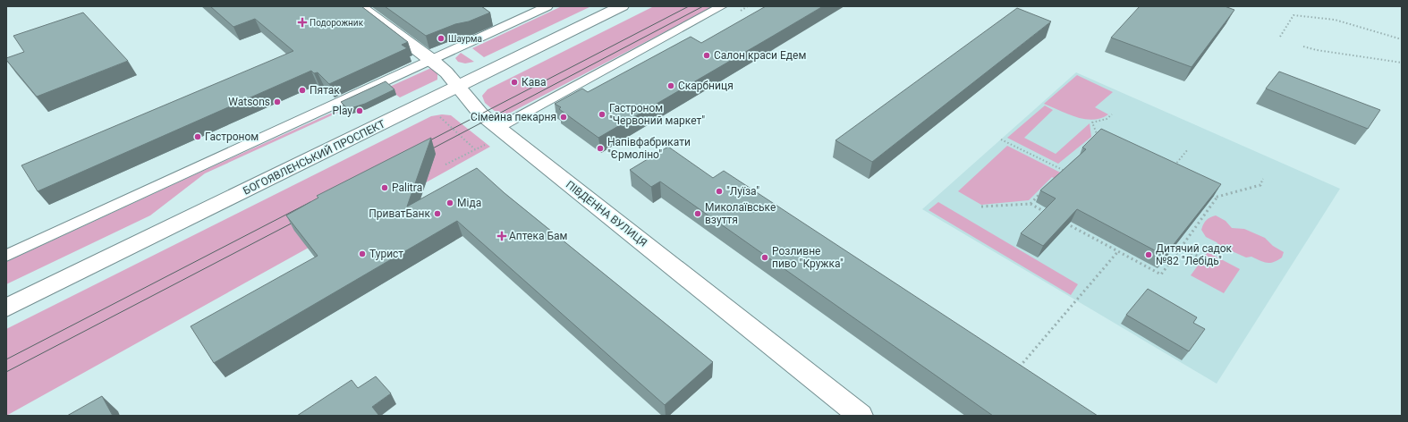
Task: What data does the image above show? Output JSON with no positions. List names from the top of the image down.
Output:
{
  "streets": {
    "street": ["БОГОЯВЛЕНСЬКИЙ ПРОСПЕКТ", "ПІВДЕННА ВУЛИЦЯ"]
  },
  "crossings": [
    ["БОГОЯВЛЕНСЬКИЙ ПРОСПЕКТ", "ПІВДЕННА ВУЛИЦЯ"]
  ],
  "places": {
    "health": ["Подорожник", "Аптека Бам"],
    "other": [
      "Шаурма",
      "Салон краси Едем",
      "Кава",
      "Скарбниця",
      "Пятак",
      "Watsons",
      "Play",
      "Гастроном \"Червоний маркет\"",
      "Сімейна пекарня",
      "Гастроном",
      "Напівфабрикати \"Єрмоліно\"",
      "Palitra",
      "\"Луїза\"",
      "Міда",
      "ПриватБанк",
      "Миколаївське взуття",
      "Турист",
      "Дитячий садок №82 \"Лебідь\"",
      "Розливне пиво \"Кружка\""
    ]
  }
}
